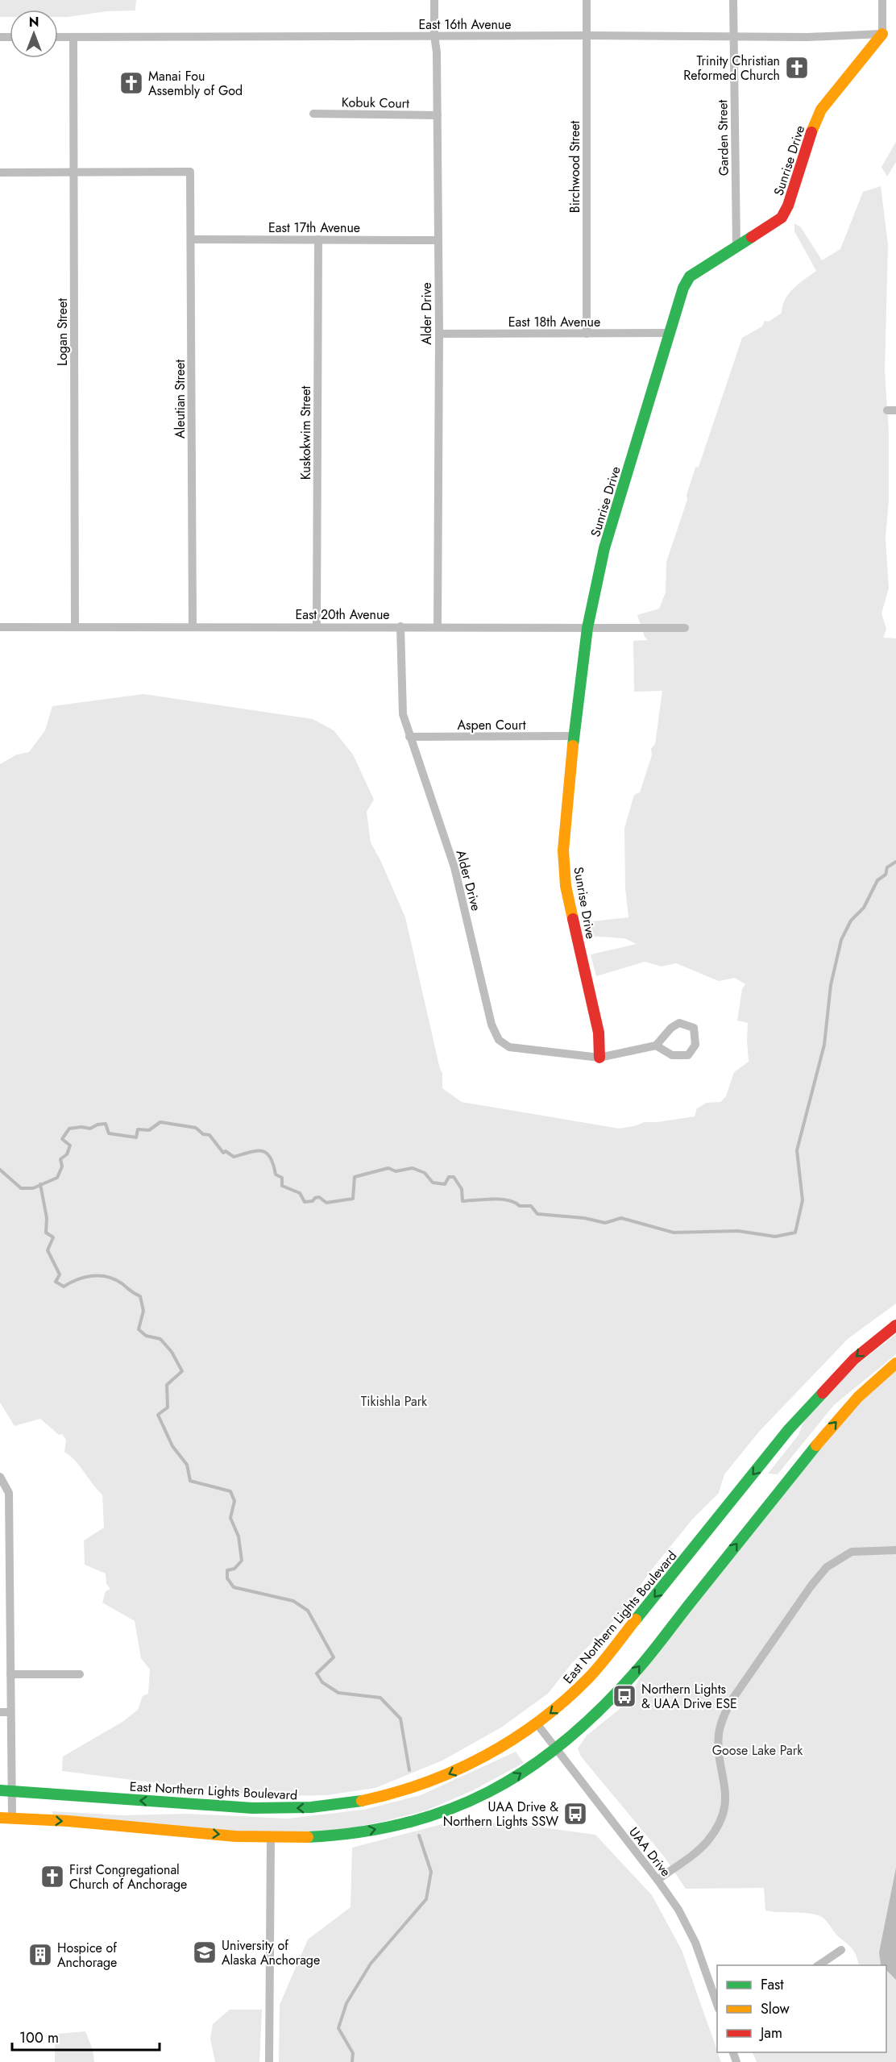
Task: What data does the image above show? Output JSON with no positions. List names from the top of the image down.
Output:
{
  "streets": {
    "main road": ["Sunrise Drive", "East Northern Lights Boulevard"],
    "street": [
      "East 16th Avenue",
      "Kobuk Court",
      "Garden Street",
      "Birchwood Street",
      "East 17th Avenue",
      "Alder Drive",
      "East 18th Avenue",
      "Logan Street",
      "Aleutian Street",
      "Kuskokwim Street",
      "East 20th Avenue",
      "Aspen Court",
      "UAA Drive"
    ]
  },
  "crossings": [
    ["East 16th Avenue", "Garden Street"],
    ["East 16th Avenue", "Sunrise Drive"],
    ["East 16th Avenue", "Birchwood Street"],
    ["East 16th Avenue", "Alder Drive"],
    ["East 16th Avenue", "Logan Street"],
    ["Kobuk Court", "Alder Drive"],
    ["Garden Street", "Sunrise Drive"],
    ["Sunrise Drive", "Alder Drive"],
    ["Sunrise Drive", "East 18th Avenue"],
    ["Sunrise Drive", "East 20th Avenue"],
    ["Sunrise Drive", "Aspen Court"],
    ["Birchwood Street", "East 18th Avenue"],
    ["East 17th Avenue", "Alder Drive"],
    ["East 17th Avenue", "Aleutian Street"],
    ["East 17th Avenue", "Kuskokwim Street"],
    ["Alder Drive", "East 18th Avenue"],
    ["Alder Drive", "East 20th Avenue"],
    ["Alder Drive", "Aspen Court"],
    ["Logan Street", "Aleutian Street"],
    ["Logan Street", "East 20th Avenue"],
    ["Aleutian Street", "East 20th Avenue"],
    ["Kuskokwim Street", "East 20th Avenue"],
    ["East Northern Lights Boulevard", "UAA Drive"]
  ],
  "parks": ["Tikishla Park", "Goose Lake Park"],
  "places": {
    "church": ["Trinity Christian Reformed Church", "Manai Fou Assembly of God", "First Congregational Church of Anchorage"],
    "bus stop": ["Northern Lights & UAA Drive ESE", "UAA Drive & Northern Lights SSW"],
    "school or university": ["University of Alaska Anchorage"],
    "building": ["Hospice of Anchorage"]
  },
  "legend": ["Fast", "Slow", "Jam"],
  "scale_bar": "100 m",
  "north": "top"
}
